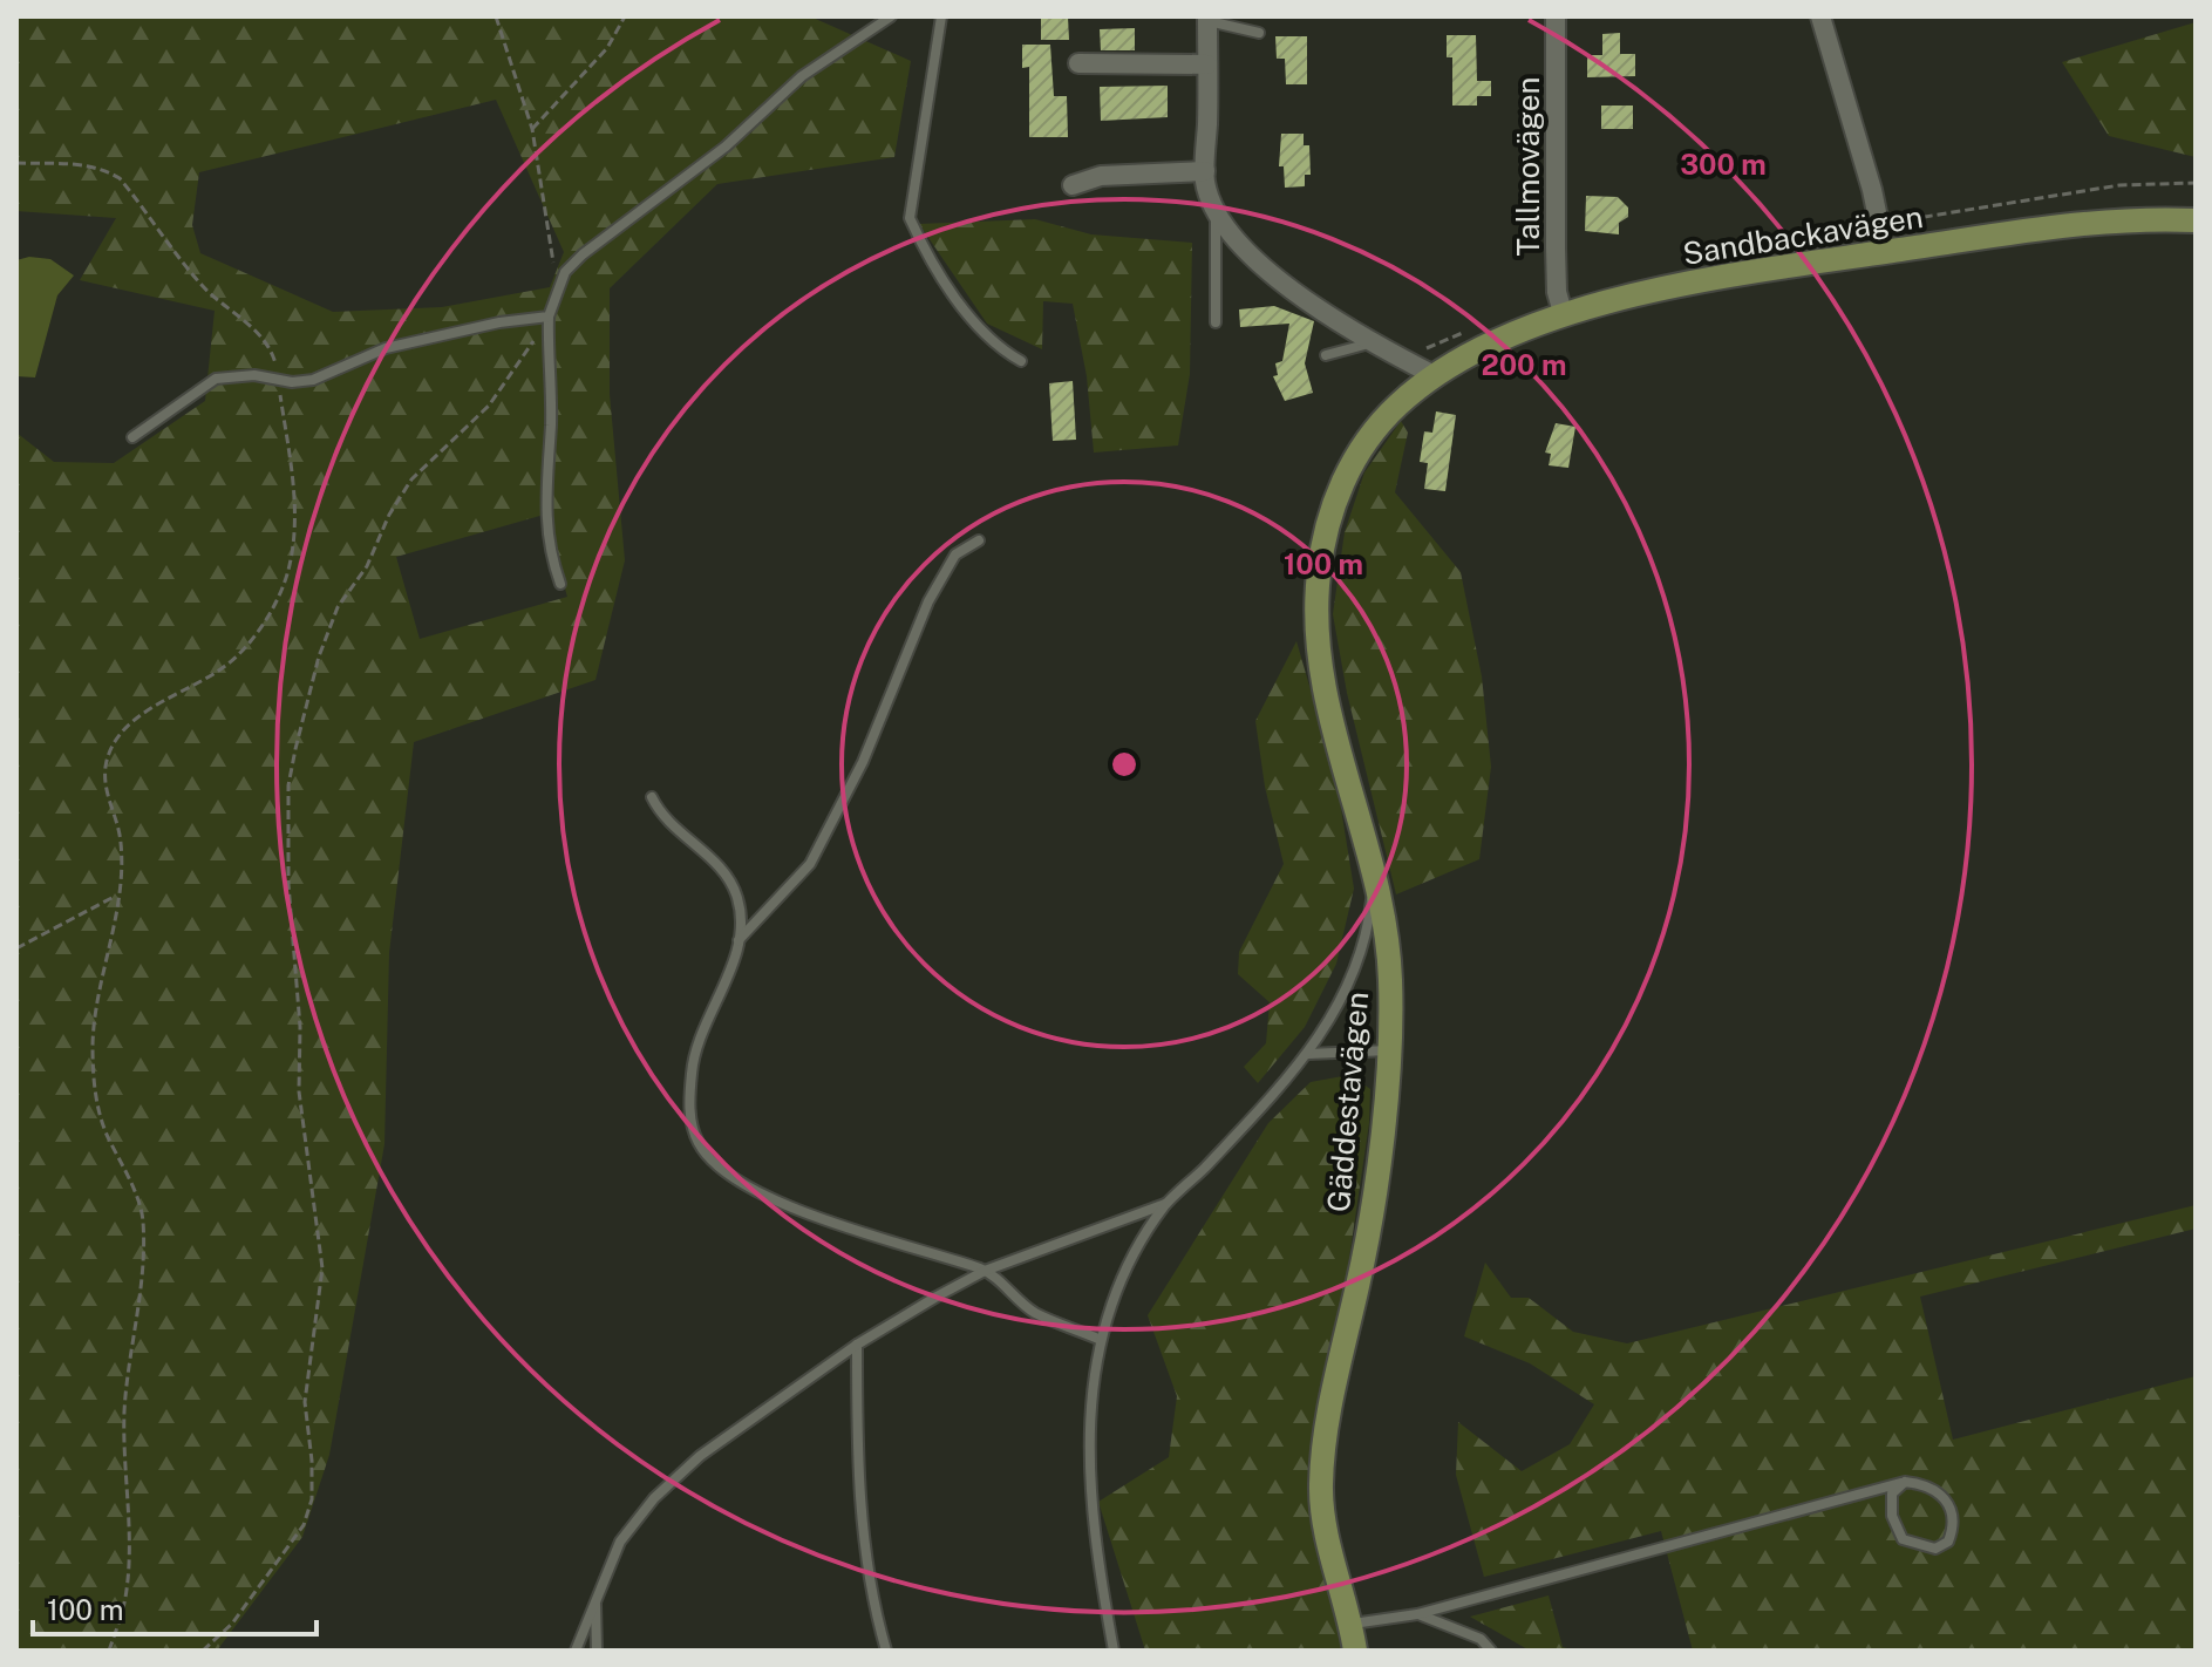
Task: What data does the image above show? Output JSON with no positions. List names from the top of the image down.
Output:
{
  "streets": {
    "street": ["Tallmovägen", "Sandbackavägen", "Gäddestavägen"]
  },
  "crossings": [
    ["Tallmovägen", "Sandbackavägen"],
    ["Sandbackavägen", "Gäddestavägen"]
  ],
  "scale_bar": "100 m",
  "rings": ["300 m", "200 m", "100 m"]
}
